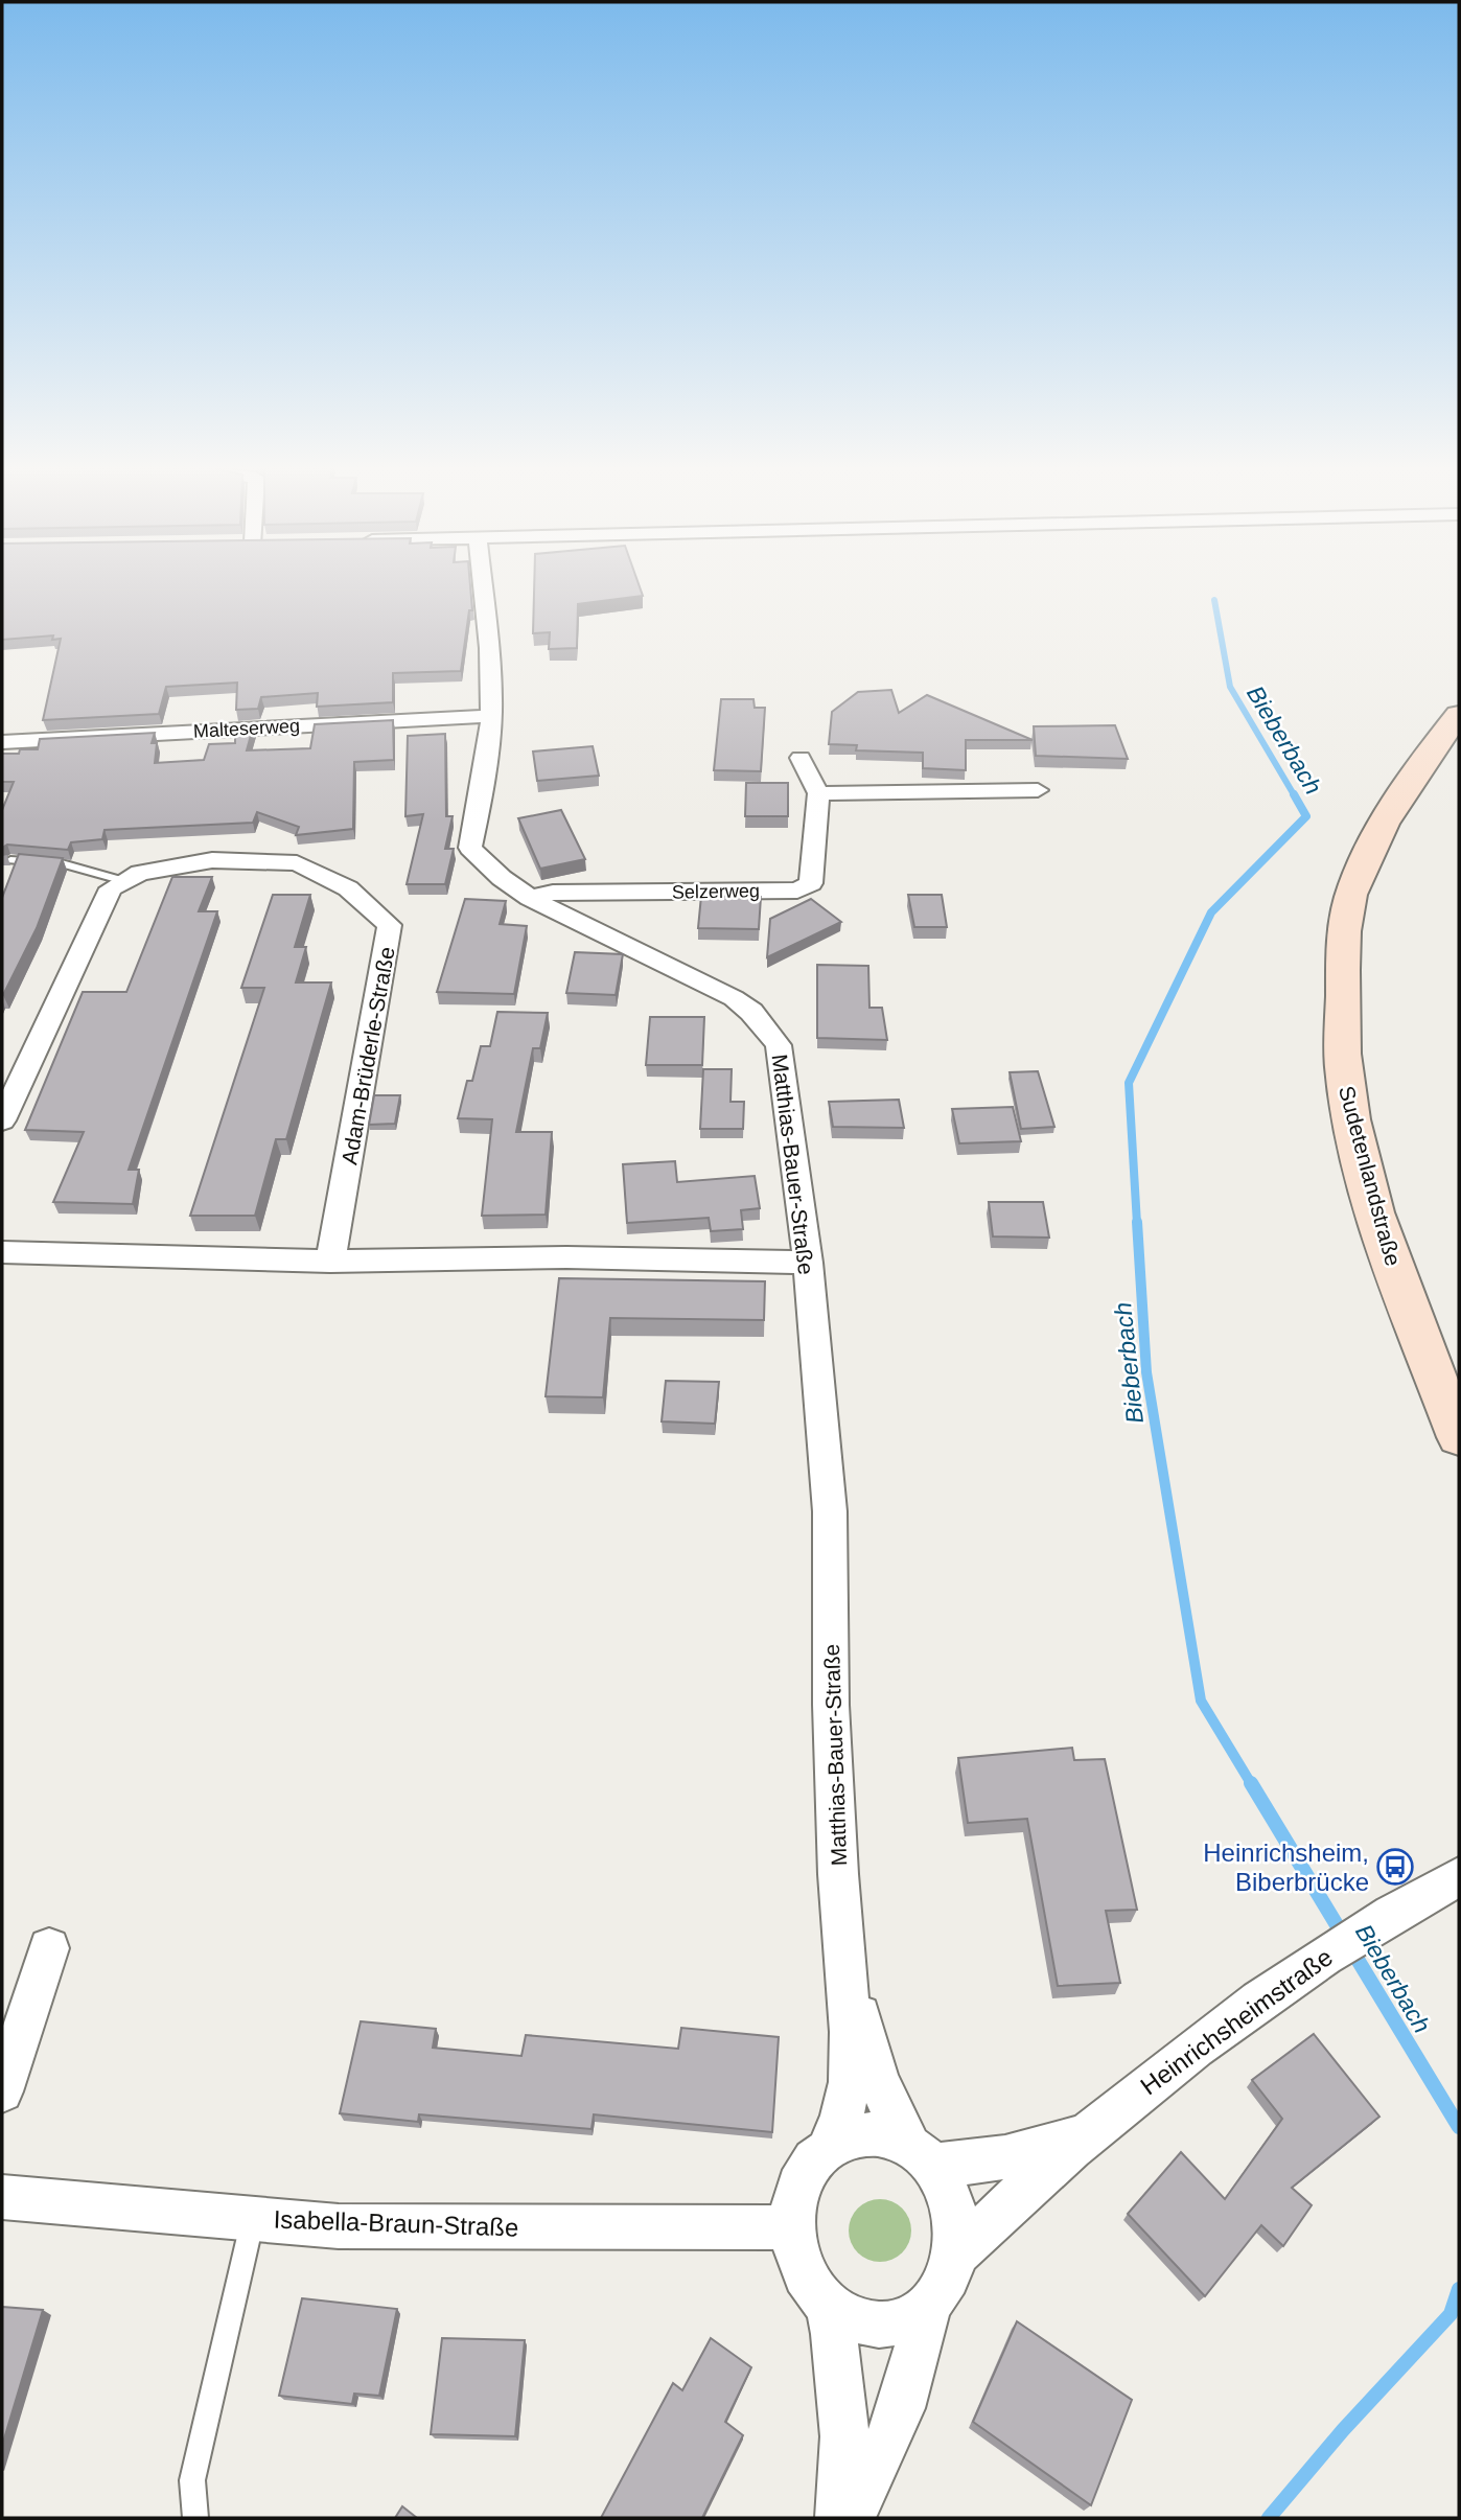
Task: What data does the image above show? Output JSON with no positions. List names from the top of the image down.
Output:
{
  "streets": {
    "street": [
      "Malteserweg",
      "Selzerweg",
      "Adam-Brüderle-Straße",
      "Matthias-Bauer-Straße",
      "Sudetenlandstraße",
      "Heinrichsheimstraße",
      "Isabella-Braun-Straße"
    ]
  },
  "crossings": [
    ["Malteserweg", "Matthias-Bauer-Straße"],
    ["Selzerweg", "Matthias-Bauer-Straße"],
    ["Matthias-Bauer-Straße", "Heinrichsheimstraße"],
    ["Matthias-Bauer-Straße", "Isabella-Braun-Straße"],
    ["Heinrichsheimstraße", "Isabella-Braun-Straße"]
  ],
  "water": ["Bieberbach"],
  "places": {
    "bus stop": ["Heinrichsheim, Biberbrücke"]
  }
}
